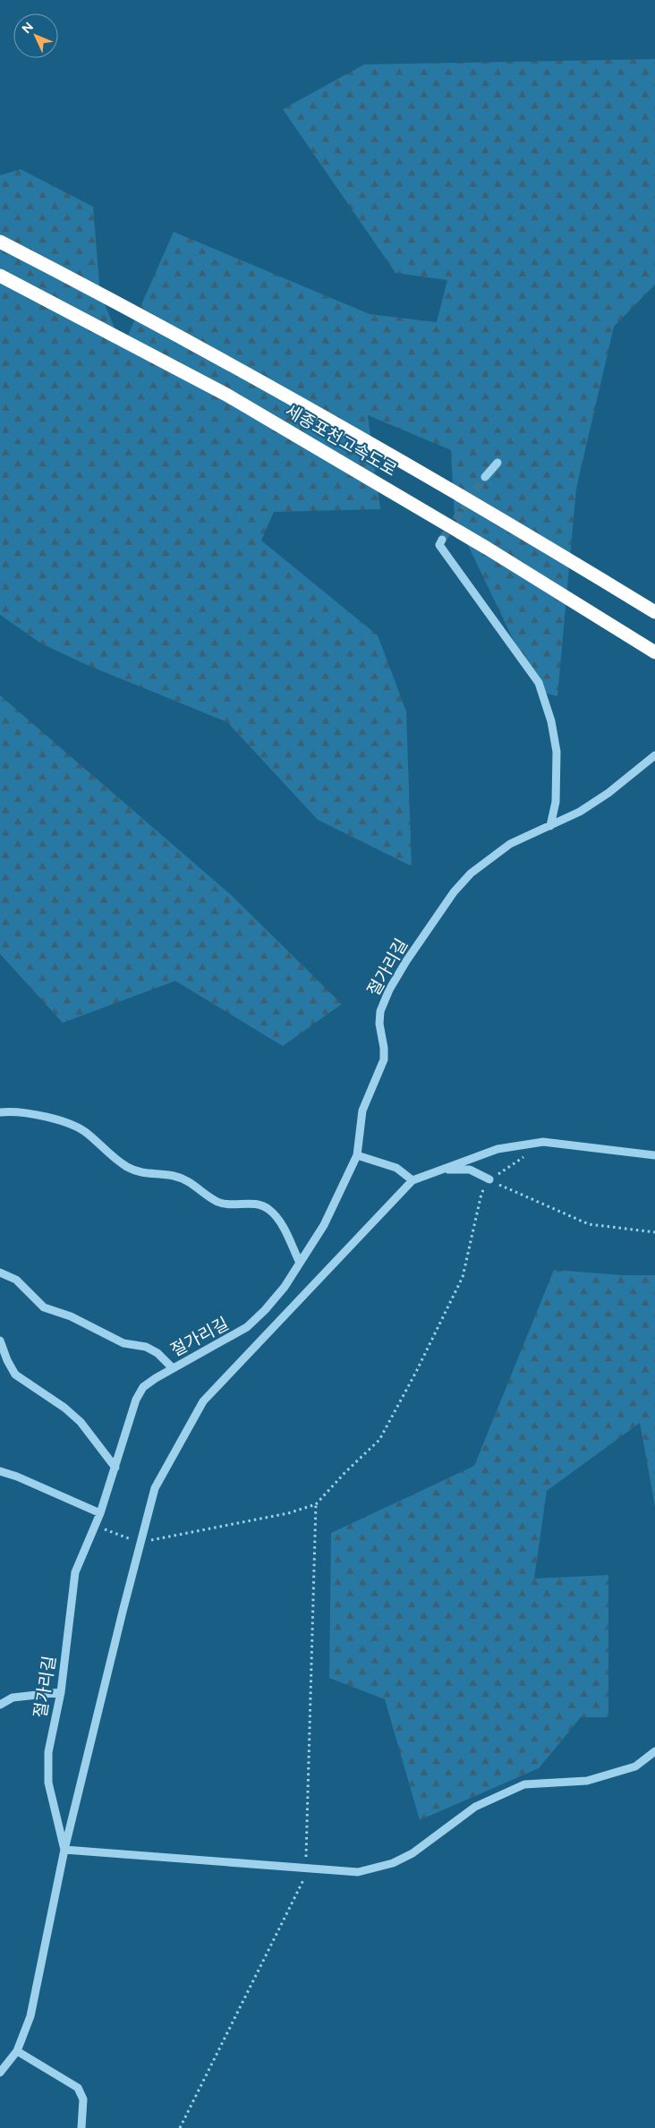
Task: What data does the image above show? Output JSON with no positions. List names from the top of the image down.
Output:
{
  "streets": {
    "highway": ["세종포천고속도로"],
    "street": ["절가리길"]
  },
  "north": "top left"
}
